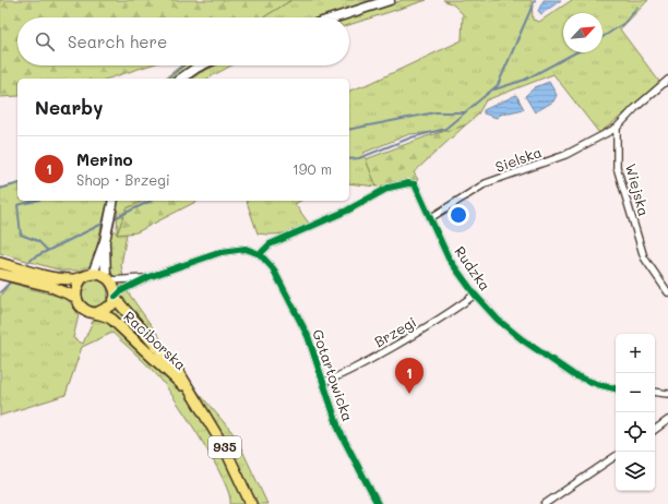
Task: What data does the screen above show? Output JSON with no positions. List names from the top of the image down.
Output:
{
  "streets": {
    "main road": ["Raciborska", "935"],
    "street": [
      "Sielska",
      "Wiejska",
      "Rudzka",
      "Brzegi",
      "Gotartowicka"
    ]
  },
  "crossings": [
    ["Sielska", "Wiejska"],
    ["Sielska", "Rudzka"],
    ["Rudzka", "Brzegi"],
    ["Rudzka", "Gotartowicka"],
    ["Brzegi", "Gotartowicka"],
    ["Raciborska", "935"]
  ],
  "north": "top right",
  "page": {
    "search": "Search here",
    "heading": "Nearby",
    "list": [
      {
        "mark": "1",
        "name": "Merino",
        "note": "Shop · Brzegi",
        "value": "190 m"
      }
    ],
    "map_buttons": ["+", "−"],
    "pins": "1"
  }
}
